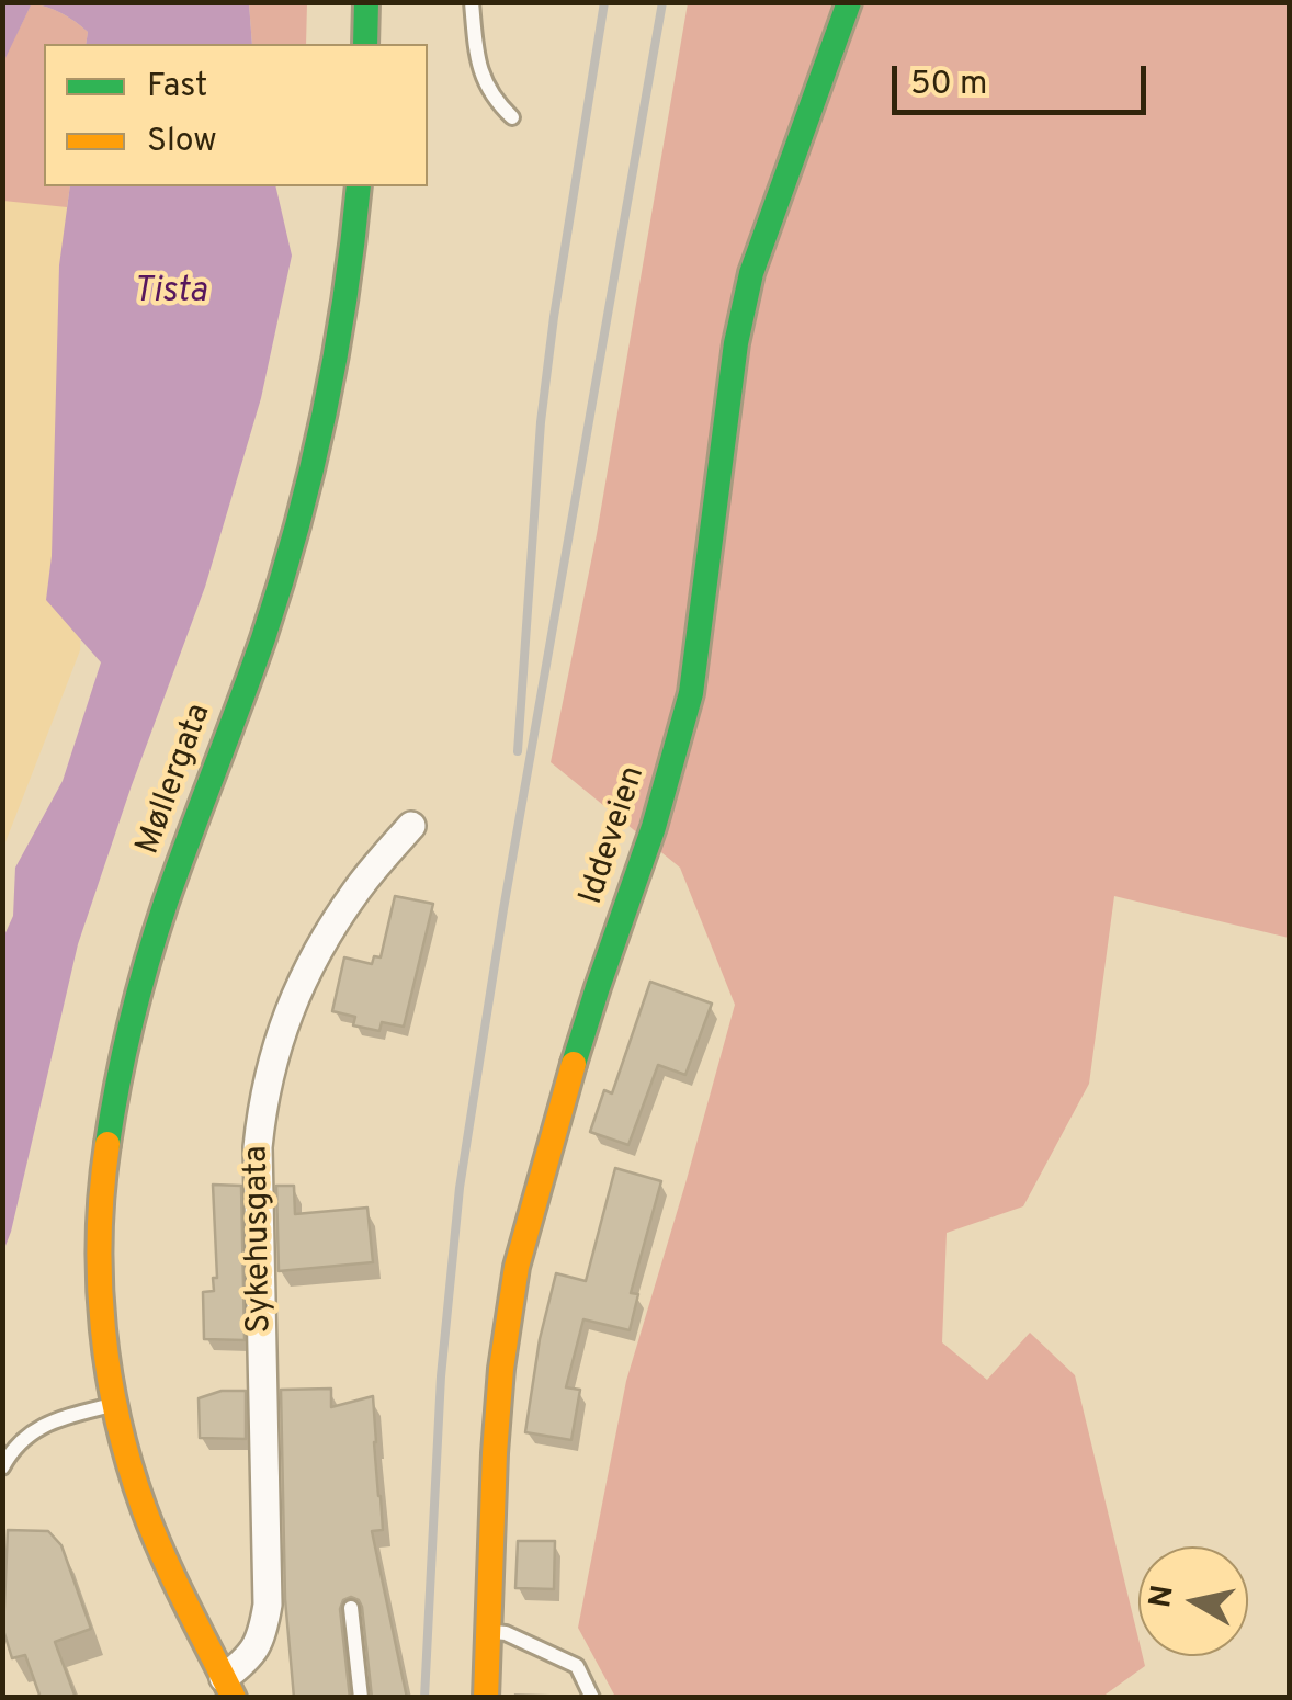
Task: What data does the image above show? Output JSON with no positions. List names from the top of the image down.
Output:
{
  "streets": {
    "main road": ["Møllergata", "Iddeveien"],
    "street": ["Sykehusgata"]
  },
  "crossings": [
    ["Møllergata", "Sykehusgata"]
  ],
  "water": ["Tista"],
  "legend": ["Fast", "Slow"],
  "scale_bar": "50 m",
  "north": "left"
}
